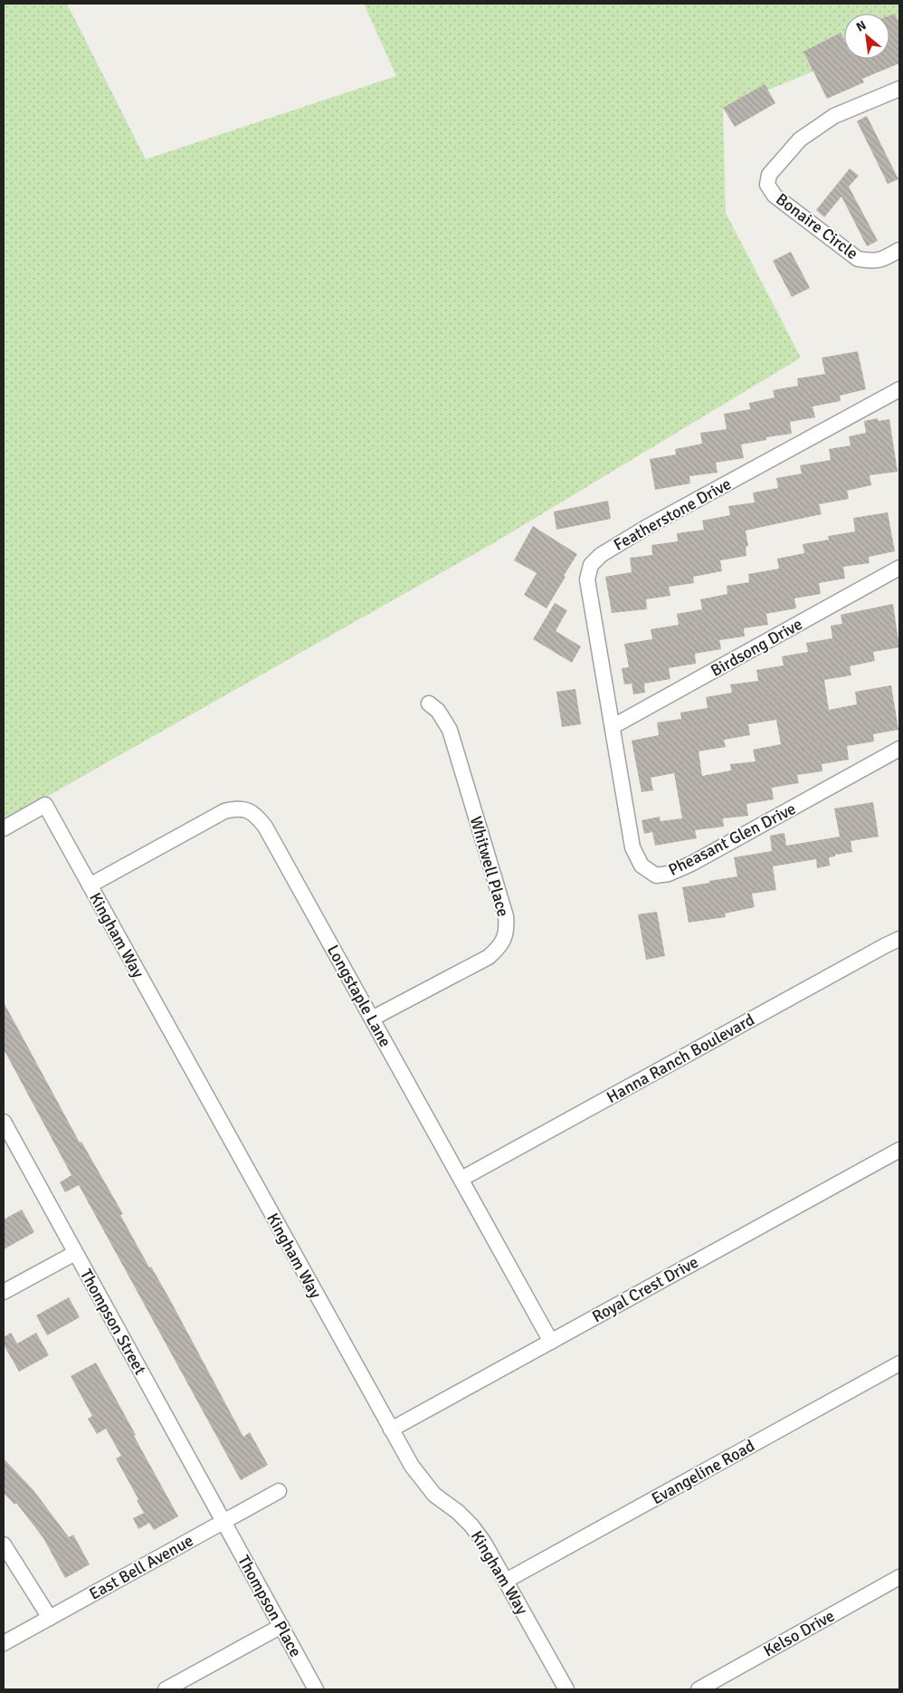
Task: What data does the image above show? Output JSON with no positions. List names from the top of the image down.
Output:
{
  "streets": {
    "street": [
      "Bonaire Circle",
      "Featherstone Drive",
      "Birdsong Drive",
      "Pheasant Glen Drive",
      "Whitwell Place",
      "Kingham Way",
      "Longstaple Lane",
      "Hanna Ranch Boulevard",
      "Royal Crest Drive",
      "Thompson Street",
      "Evangeline Road",
      "East Bell Avenue",
      "Thompson Place",
      "Kelso Drive"
    ]
  },
  "crossings": [
    ["Featherstone Drive", "Birdsong Drive"],
    ["Featherstone Drive", "Pheasant Glen Drive"],
    ["Birdsong Drive", "Pheasant Glen Drive"],
    ["Whitwell Place", "Longstaple Lane"],
    ["Kingham Way", "Longstaple Lane"],
    ["Kingham Way", "Royal Crest Drive"],
    ["Kingham Way", "Evangeline Road"],
    ["Longstaple Lane", "Hanna Ranch Boulevard"],
    ["Longstaple Lane", "Royal Crest Drive"],
    ["Thompson Street", "East Bell Avenue"],
    ["Thompson Street", "Thompson Place"],
    ["East Bell Avenue", "Thompson Place"]
  ],
  "north": "top left"
}
